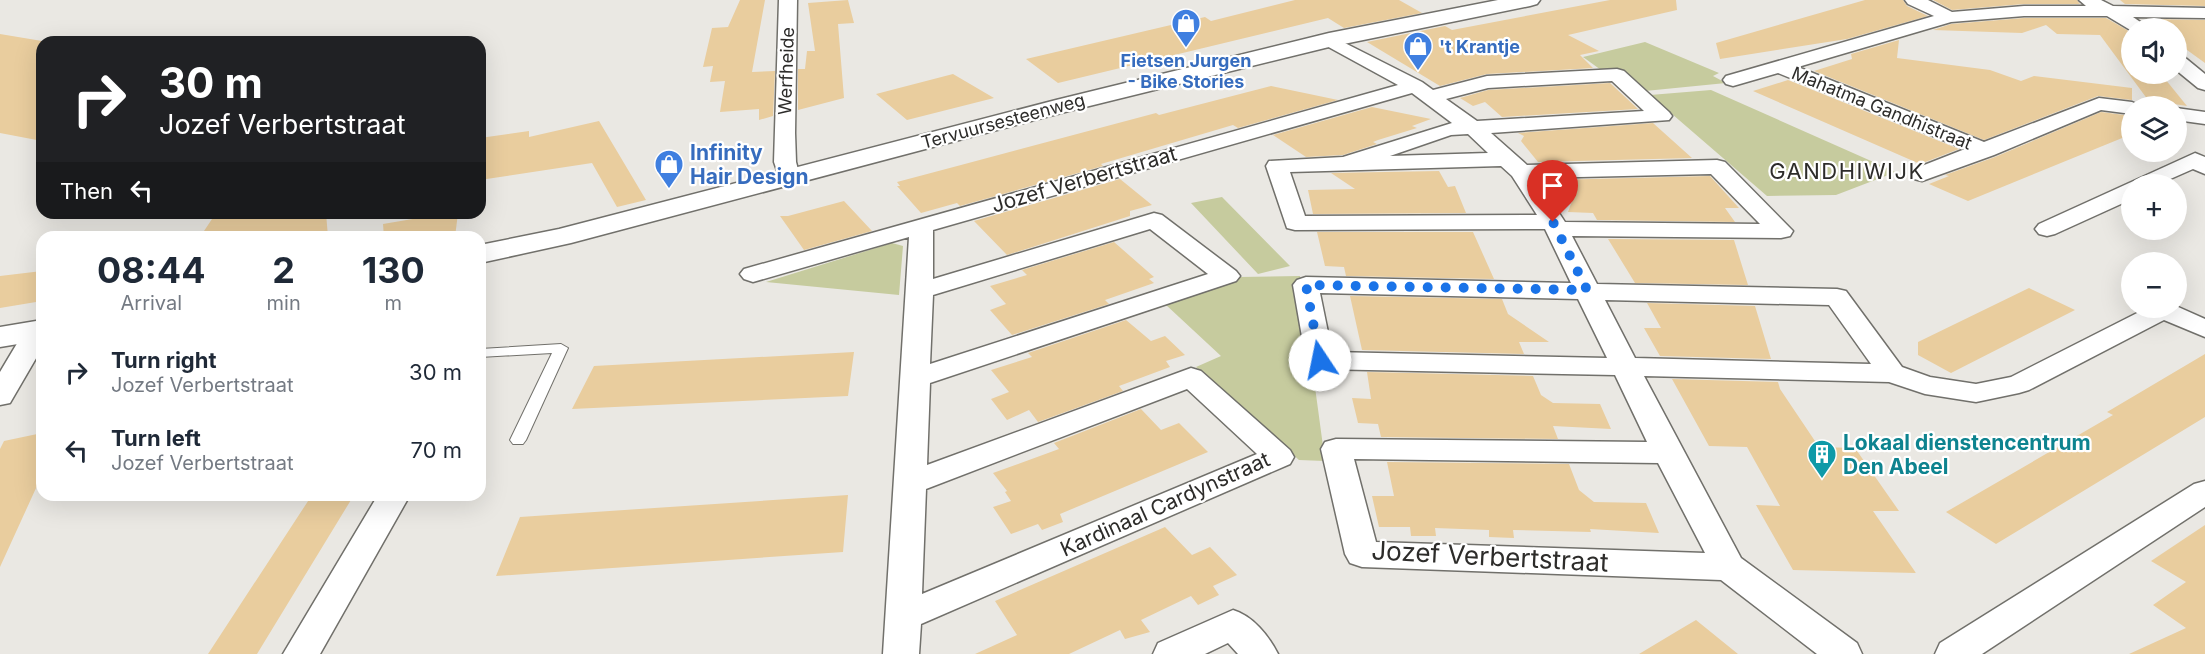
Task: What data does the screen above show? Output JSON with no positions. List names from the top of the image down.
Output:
{
  "streets": {
    "street": [
      "Werfheide",
      "Mahatma Gandhistraat",
      "Tervuursesteenweg",
      "Jozef Verbertstraat",
      "Kardinaal Cardynstraat"
    ]
  },
  "crossings": [
    ["Werfheide", "Tervuursesteenweg"]
  ],
  "districts": ["GANDHIWIJK"],
  "places": {
    "shop": ["Fietsen Jurgen - Bike Stories", "'t Krantje", "Infinity Hair Design"],
    "building": ["Lokaal dienstencentrum Den Abeel"]
  },
  "page": {
    "map_buttons": ["+", "−"],
    "turn": ["30 m", "Jozef Verbertstraat"],
    "then": "Then",
    "eta": [
      "08:44",
      "Arrival",
      "2",
      "min",
      "130",
      "m"
    ],
    "list": [
      {
        "name": "Turn right",
        "note": "Jozef Verbertstraat",
        "value": "30 m"
      },
      {
        "name": "Turn left",
        "note": "Jozef Verbertstraat",
        "value": "70 m"
      }
    ]
  }
}
